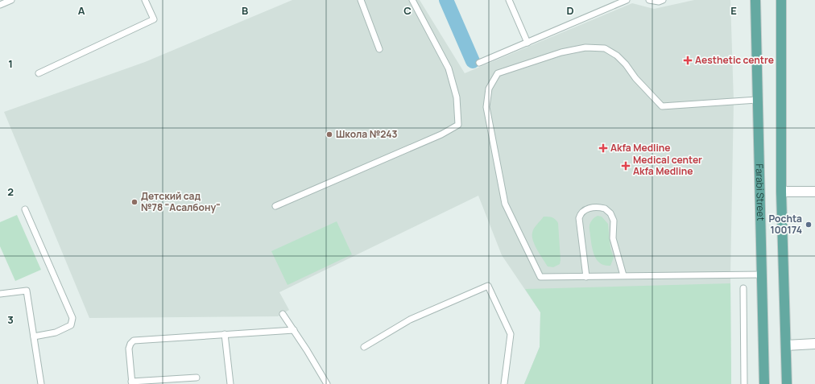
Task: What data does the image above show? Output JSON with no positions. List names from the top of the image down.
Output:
{
  "streets": {
    "main road": ["Farabi Street"]
  },
  "places": {
    "health": ["Aesthetic centre", "Akfa Medline", "Medical center Akfa Medline"],
    "other": ["Школа №243", "Детский сад №78 \"Асалбону\"", "Pochta 100174"]
  },
  "grid": {
    "columns": [
      "A",
      "B",
      "C",
      "D",
      "E"
    ],
    "rows": ["1", "2", "3"]
  }
}
